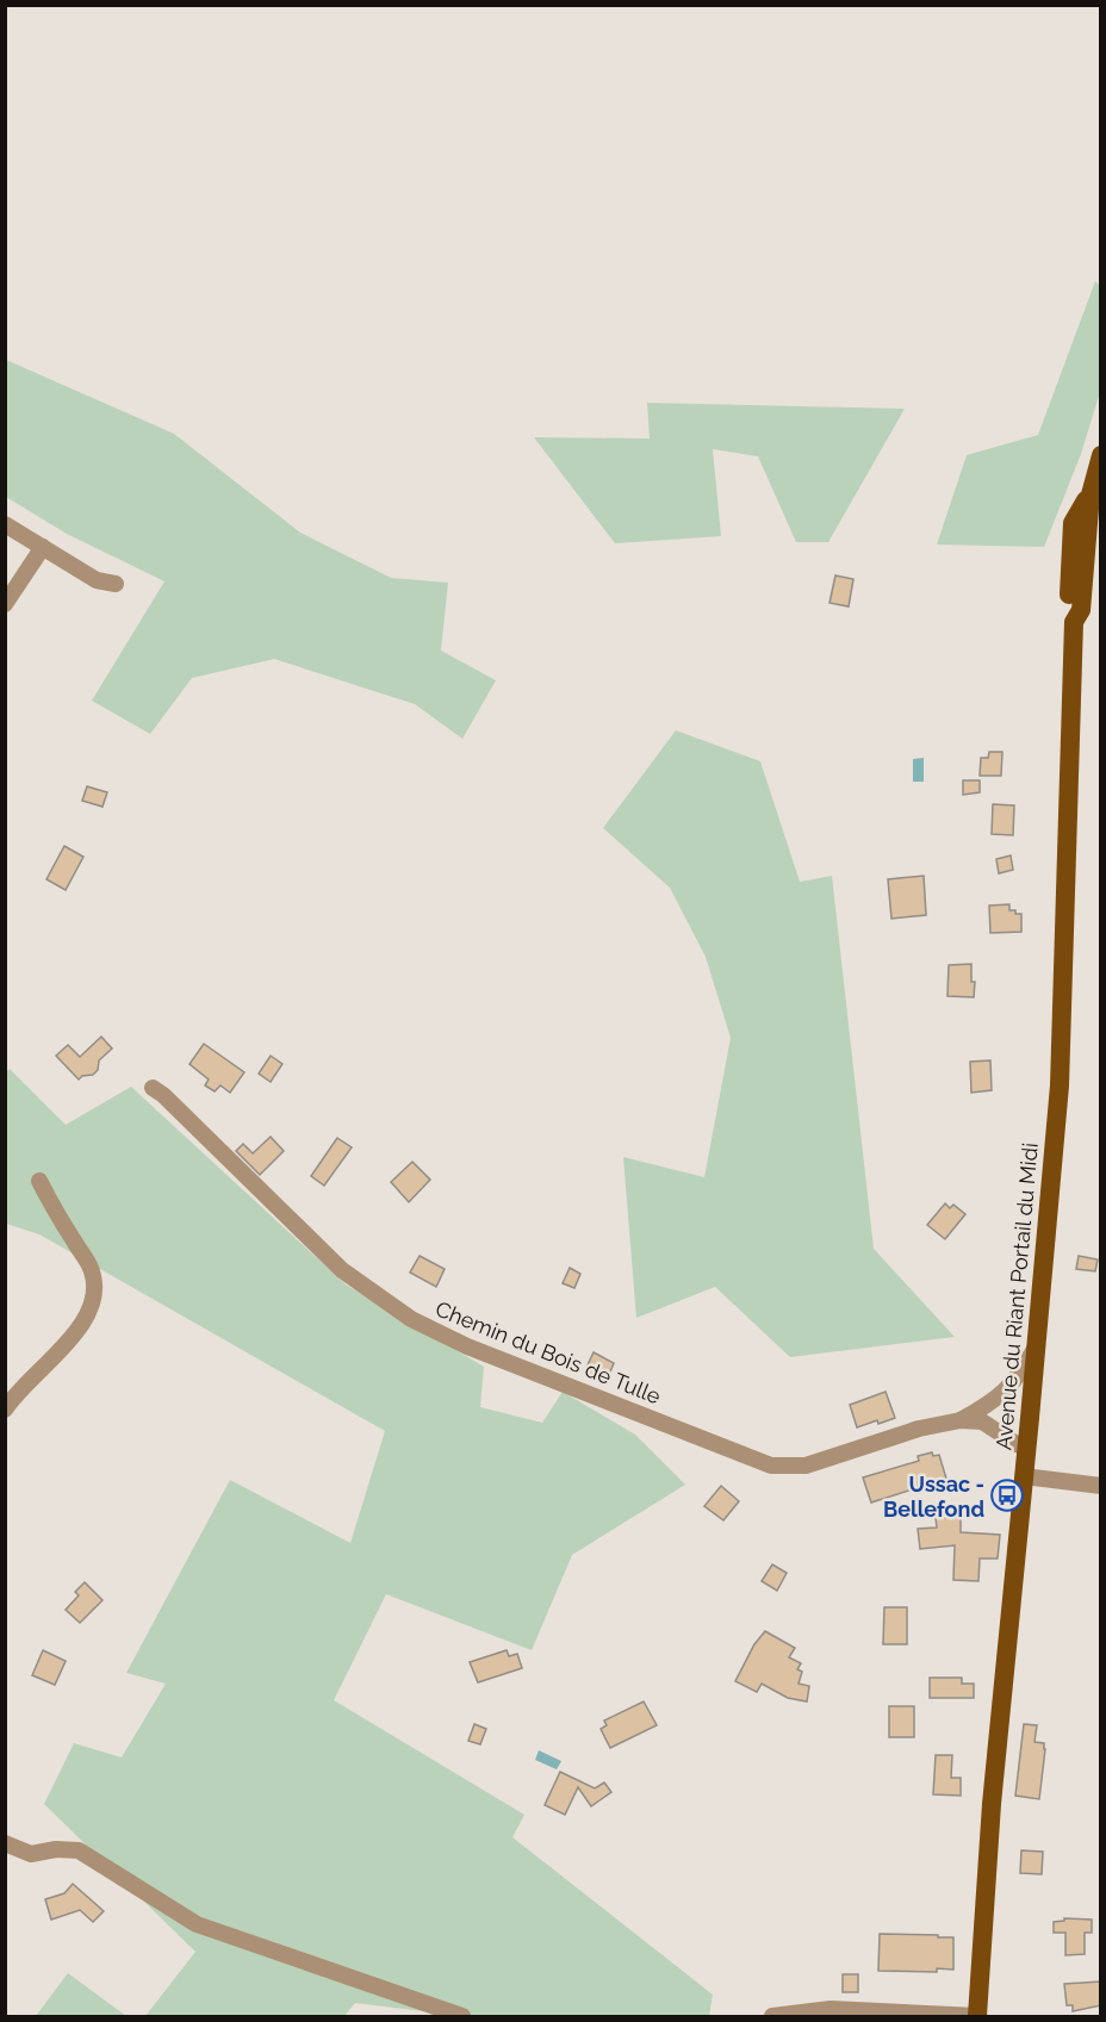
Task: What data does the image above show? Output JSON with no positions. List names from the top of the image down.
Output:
{
  "streets": {
    "main road": ["Avenue du Riant Portail du Midi"],
    "street": ["Chemin du Bois de Tulle"]
  },
  "crossings": [
    ["Avenue du Riant Portail du Midi", "Chemin du Bois de Tulle"]
  ],
  "places": {
    "bus stop": ["Ussac - Bellefond"]
  }
}
